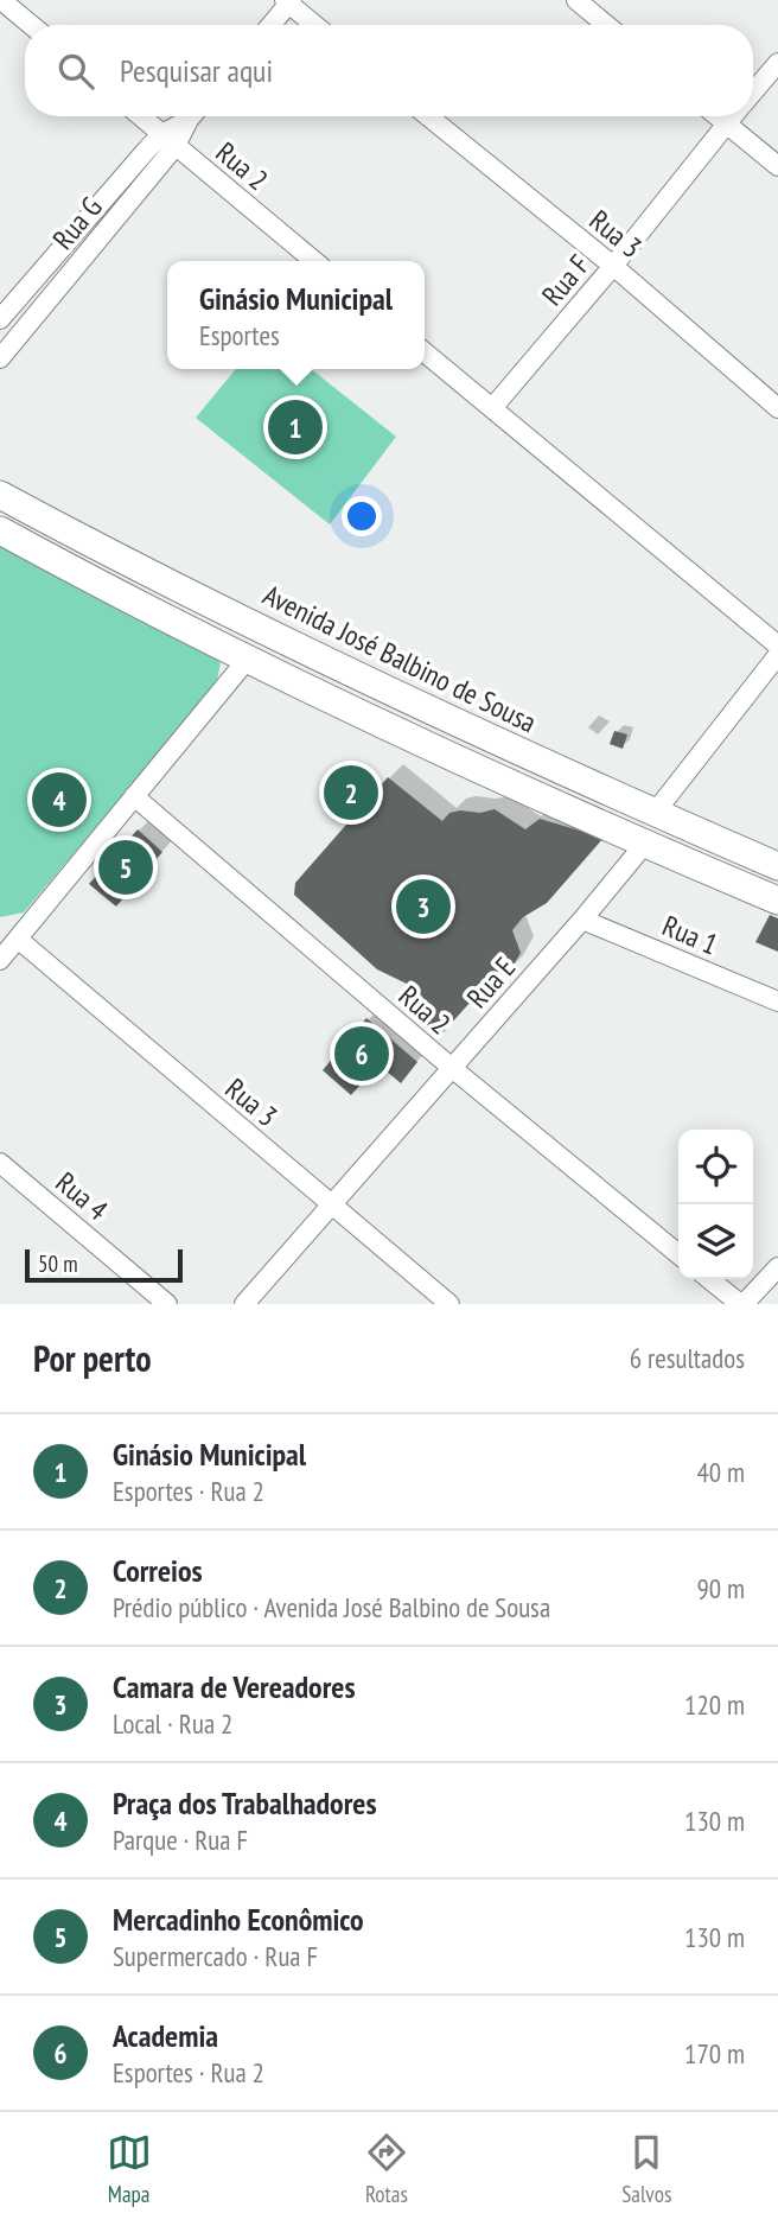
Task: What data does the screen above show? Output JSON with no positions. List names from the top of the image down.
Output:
{
  "streets": {
    "main road": ["Avenida José Balbino de Sousa"],
    "street": [
      "Rua 2",
      "Rua G",
      "Rua 3",
      "Rua F",
      "Rua 1",
      "Rua E",
      "Rua 4"
    ]
  },
  "crossings": [
    ["Rua 2", "Rua G"],
    ["Rua 2", "Rua E"],
    ["Rua 3", "Rua F"],
    ["Rua 3", "Rua E"],
    ["Rua 1", "Rua E"]
  ],
  "scale_bar": "50 m",
  "page": {
    "search": "Pesquisar aqui",
    "popup": ["Ginásio Municipal", "Esportes"],
    "pins": [
      "1",
      "2",
      "4",
      "5",
      "3",
      "6"
    ],
    "scale": "50 m",
    "heading": ["Por perto", "6 resultados"],
    "list": [
      {
        "mark": "1",
        "name": "Ginásio Municipal",
        "note": "Esportes · Rua 2",
        "value": "40 m"
      },
      {
        "mark": "2",
        "name": "Correios",
        "note": "Prédio público · Avenida José Balbino de Sousa",
        "value": "90 m"
      },
      {
        "mark": "3",
        "name": "Camara de Vereadores",
        "note": "Local · Rua 2",
        "value": "120 m"
      },
      {
        "mark": "4",
        "name": "Praça dos Trabalhadores",
        "note": "Parque · Rua F",
        "value": "130 m"
      },
      {
        "mark": "5",
        "name": "Mercadinho Econômico",
        "note": "Supermercado · Rua F",
        "value": "130 m"
      },
      {
        "mark": "6",
        "name": "Academia",
        "note": "Esportes · Rua 2",
        "value": "170 m"
      }
    ],
    "nav": ["Mapa", "Rotas", "Salvos"]
  }
}
